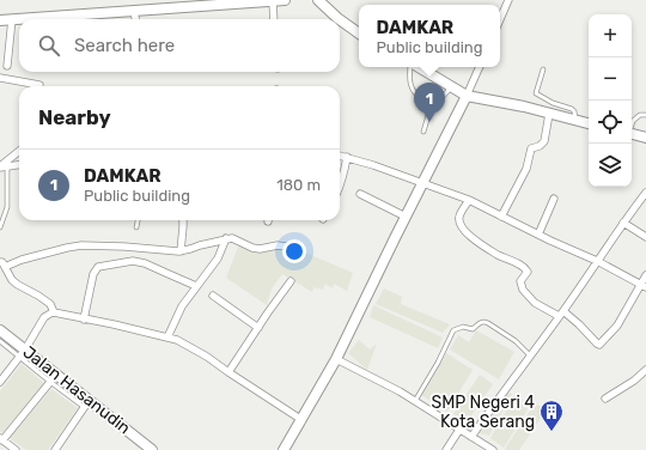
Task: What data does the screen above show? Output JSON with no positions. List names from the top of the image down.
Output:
{
  "streets": {
    "main road": ["Jalan Hasanudin"]
  },
  "places": {
    "building": ["SMP Negeri 4 Kota Serang"]
  },
  "page": {
    "popup": ["DAMKAR", "Public building"],
    "map_buttons": ["+", "−"],
    "search": "Search here",
    "pins": "1",
    "heading": "Nearby",
    "list": [
      {
        "mark": "1",
        "name": "DAMKAR",
        "note": "Public building",
        "value": "180 m"
      }
    ]
  }
}
